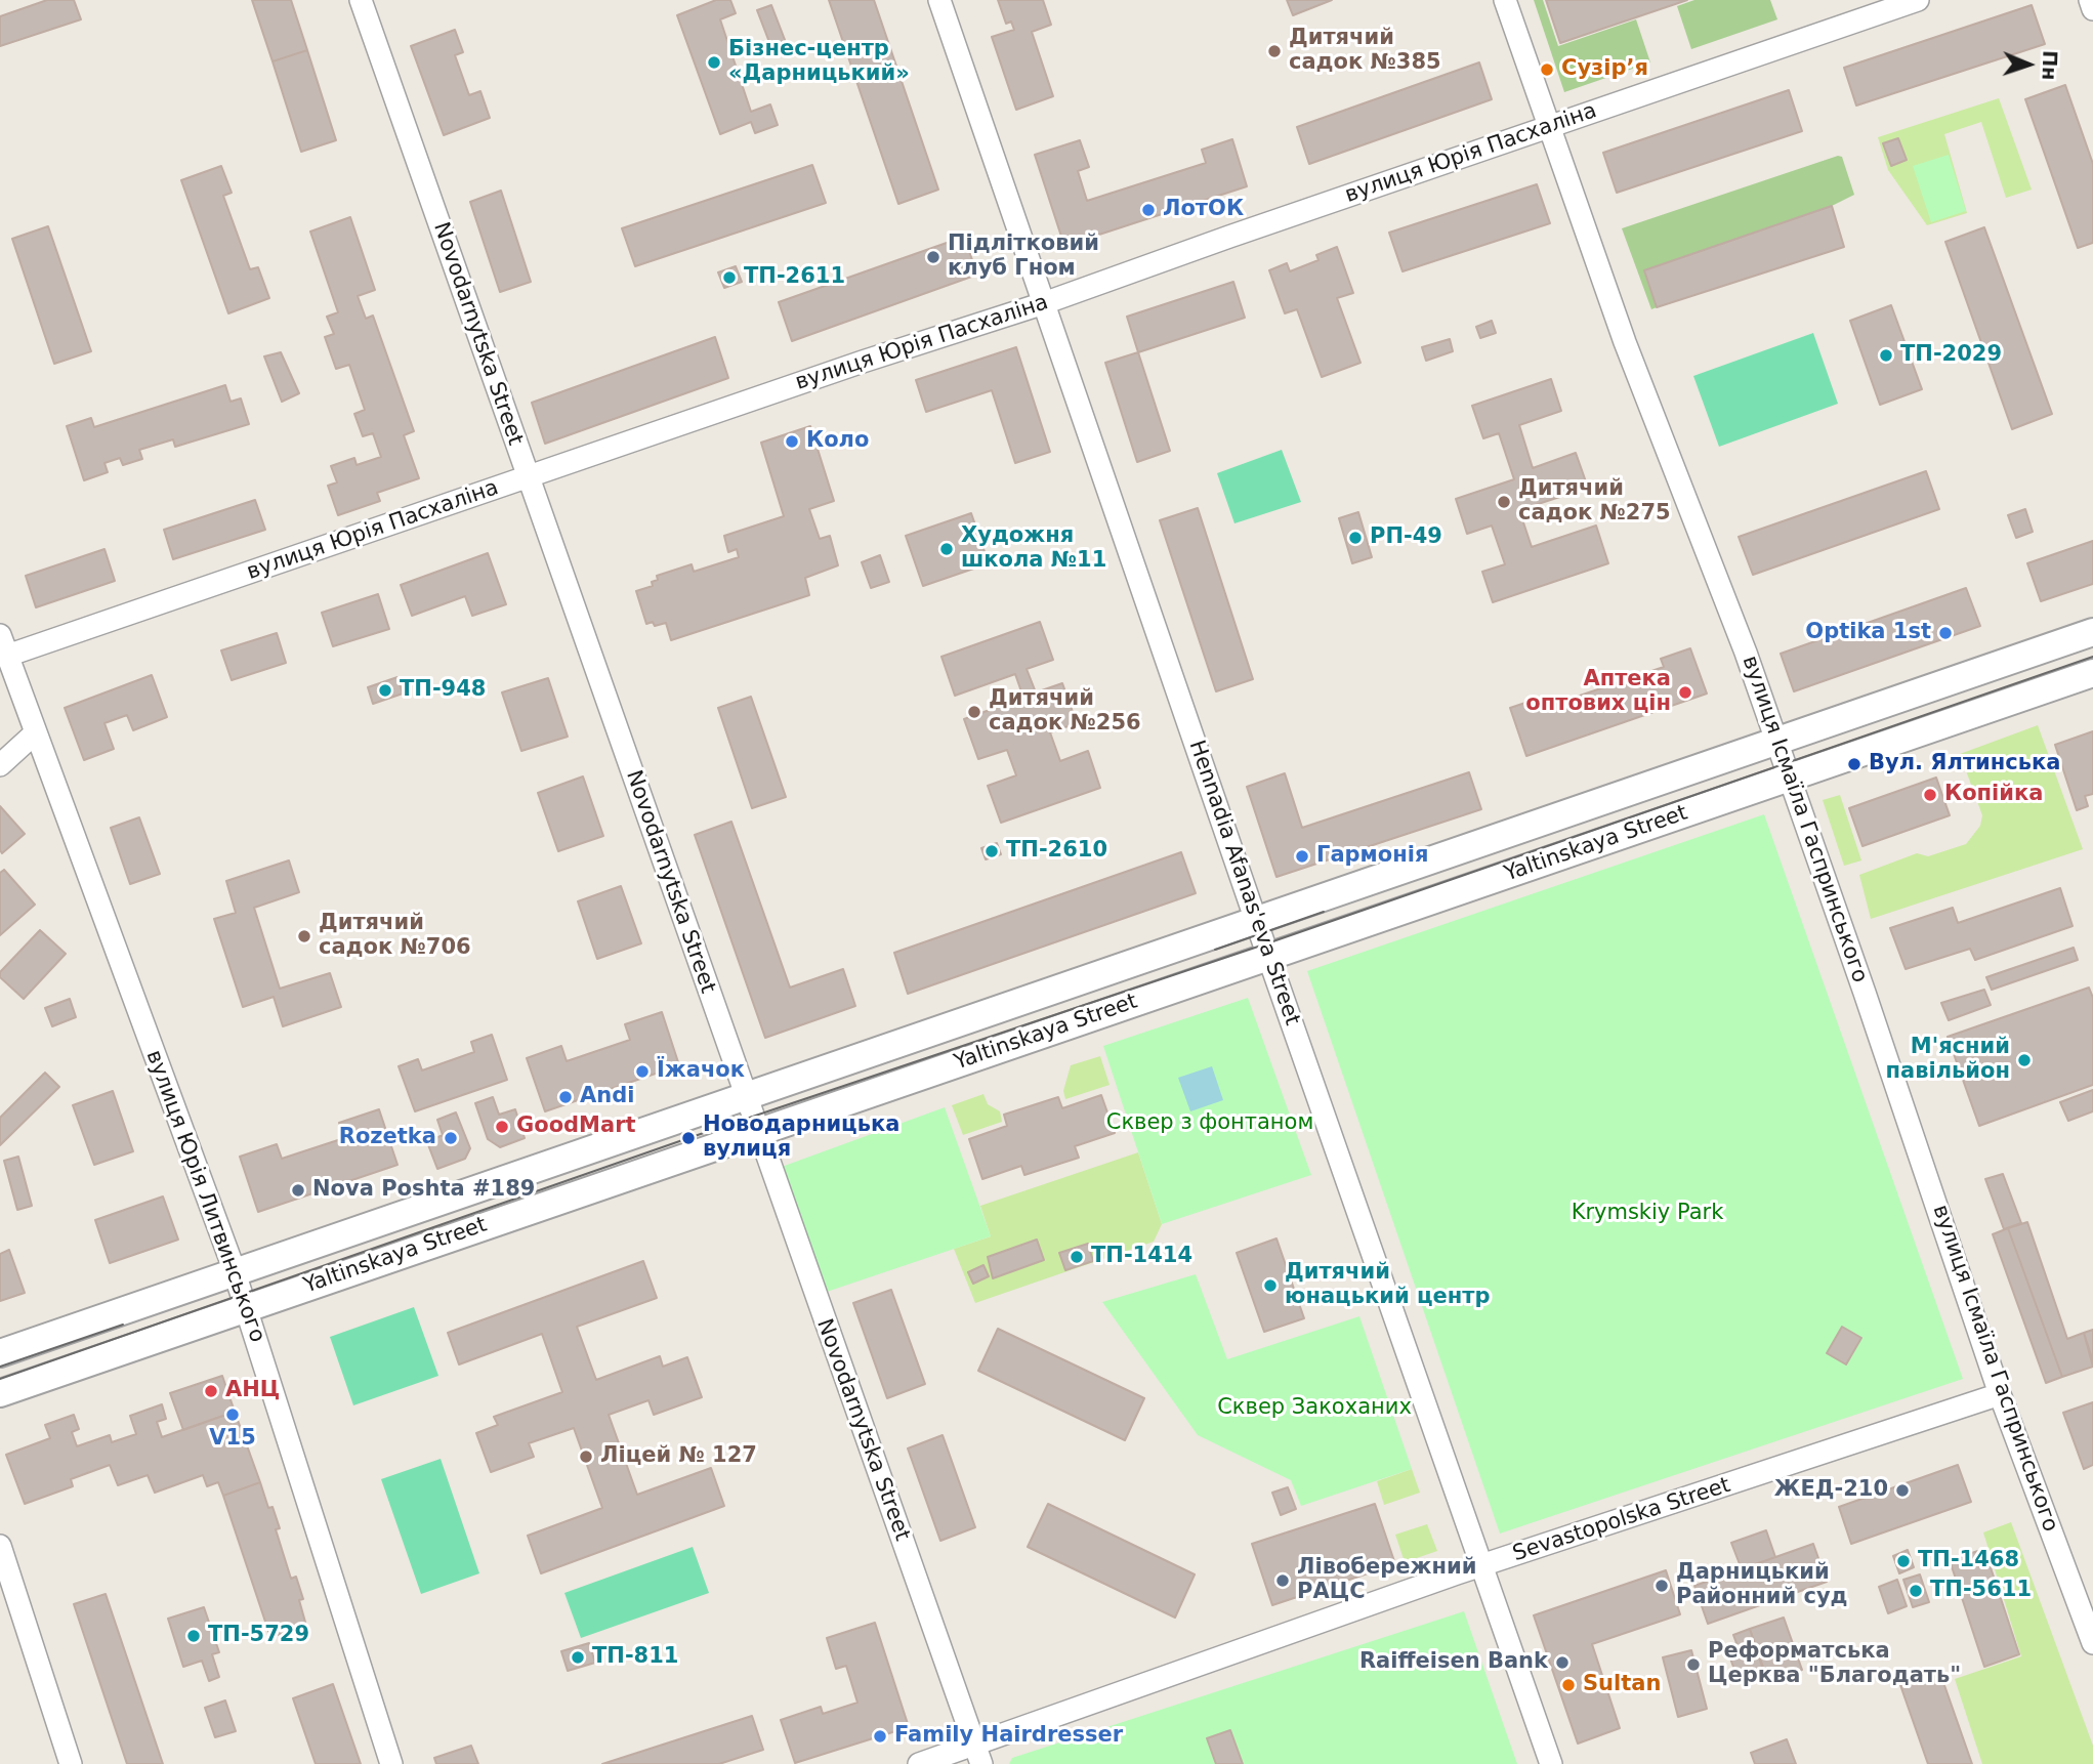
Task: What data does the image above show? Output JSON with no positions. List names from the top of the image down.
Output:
{
  "streets": {
    "street": [
      "вулиця Юрія Пасхаліна",
      "Novodarnytska Street",
      "вулиця Ісмаїла Гаспринського",
      "Yaltinskaya Street",
      "Hennadia Afanas'eva Street",
      "вулиця Юрія Литвинського",
      "Sevastopolska Street"
    ]
  },
  "crossings": [
    ["вулиця Юрія Пасхаліна", "Novodarnytska Street"],
    ["вулиця Юрія Пасхаліна", "вулиця Ісмаїла Гаспринського"],
    ["вулиця Юрія Пасхаліна", "Hennadia Afanas'eva Street"],
    ["вулиця Юрія Пасхаліна", "вулиця Юрія Литвинського"],
    ["Novodarnytska Street", "Yaltinskaya Street"],
    ["Novodarnytska Street", "Sevastopolska Street"],
    ["вулиця Ісмаїла Гаспринського", "Yaltinskaya Street"],
    ["вулиця Ісмаїла Гаспринського", "Sevastopolska Street"],
    ["Yaltinskaya Street", "Hennadia Afanas'eva Street"],
    ["Yaltinskaya Street", "вулиця Юрія Литвинського"],
    ["Hennadia Afanas'eva Street", "Sevastopolska Street"]
  ],
  "parks": ["Сквер з фонтаном", "Krymskiy Park", "Сквер Закоханих"],
  "places": [
    "Дитячий садок №385",
    "Бізнес-центр «Дарницький»",
    "Сузір’я",
    "ЛотОК",
    "Підлітковий клуб Гном",
    "ТП-2611",
    "ТП-2029",
    "Коло",
    "Дитячий садок №275",
    "РП-49",
    "Художня школа №11",
    "Оptika 1st",
    "ТП-948",
    "Аптека оптових цін",
    "Дитячий садок №256",
    "Вул. Ялтинська",
    "Копійка",
    "ТП-2610",
    "Гармонія",
    "Дитячий садок №706",
    "М'ясний павільйон",
    "Їжачок",
    "Andi",
    "GoodMart",
    "Rozetka",
    "Новодарницька вулиця",
    "Nova Poshta #189",
    "ТП-1414",
    "Дитячий юнацький центр",
    "АНЦ",
    "V15",
    "Ліцей № 127",
    "ЖЕД-210",
    "ТП-1468",
    "Лівобережний РАЦС",
    "Дарницький Районний суд",
    "ТП-5611",
    "ТП-5729",
    "ТП-811",
    "Raiffeisen Bank",
    "Реформатська Церква \"Благодать\"",
    "Sultan",
    "Family Hairdresser"
  ],
  "north": "right"
}
